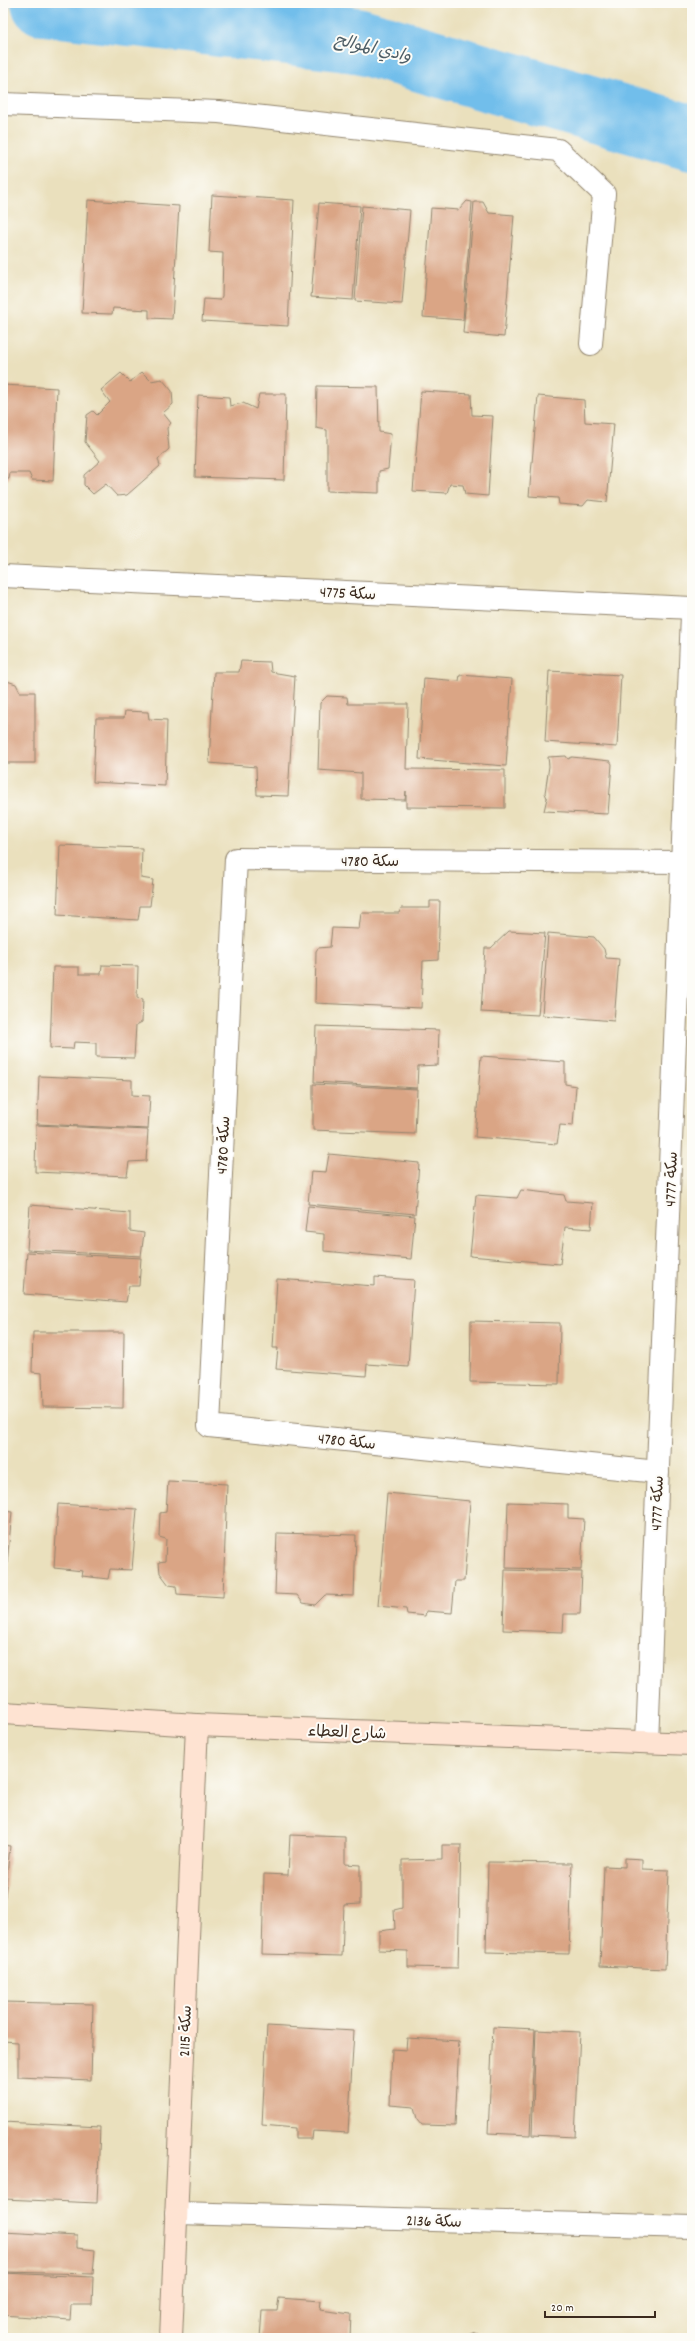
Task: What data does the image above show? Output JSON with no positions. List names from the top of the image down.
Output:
{
  "streets": {
    "street": [
      "سكة 4775",
      "سكة 4780",
      "سكة 4777",
      "شارع العطاء",
      "سكة 2115",
      "سكة 2136"
    ]
  },
  "crossings": [
    ["سكة 4780", "سكة 4777"],
    ["سكة 4777", "شارع العطاء"],
    ["شارع العطاء", "سكة 2115"],
    ["سكة 2115", "سكة 2136"]
  ],
  "water": ["وادي الموالح"],
  "scale_bar": "20 m"
}
